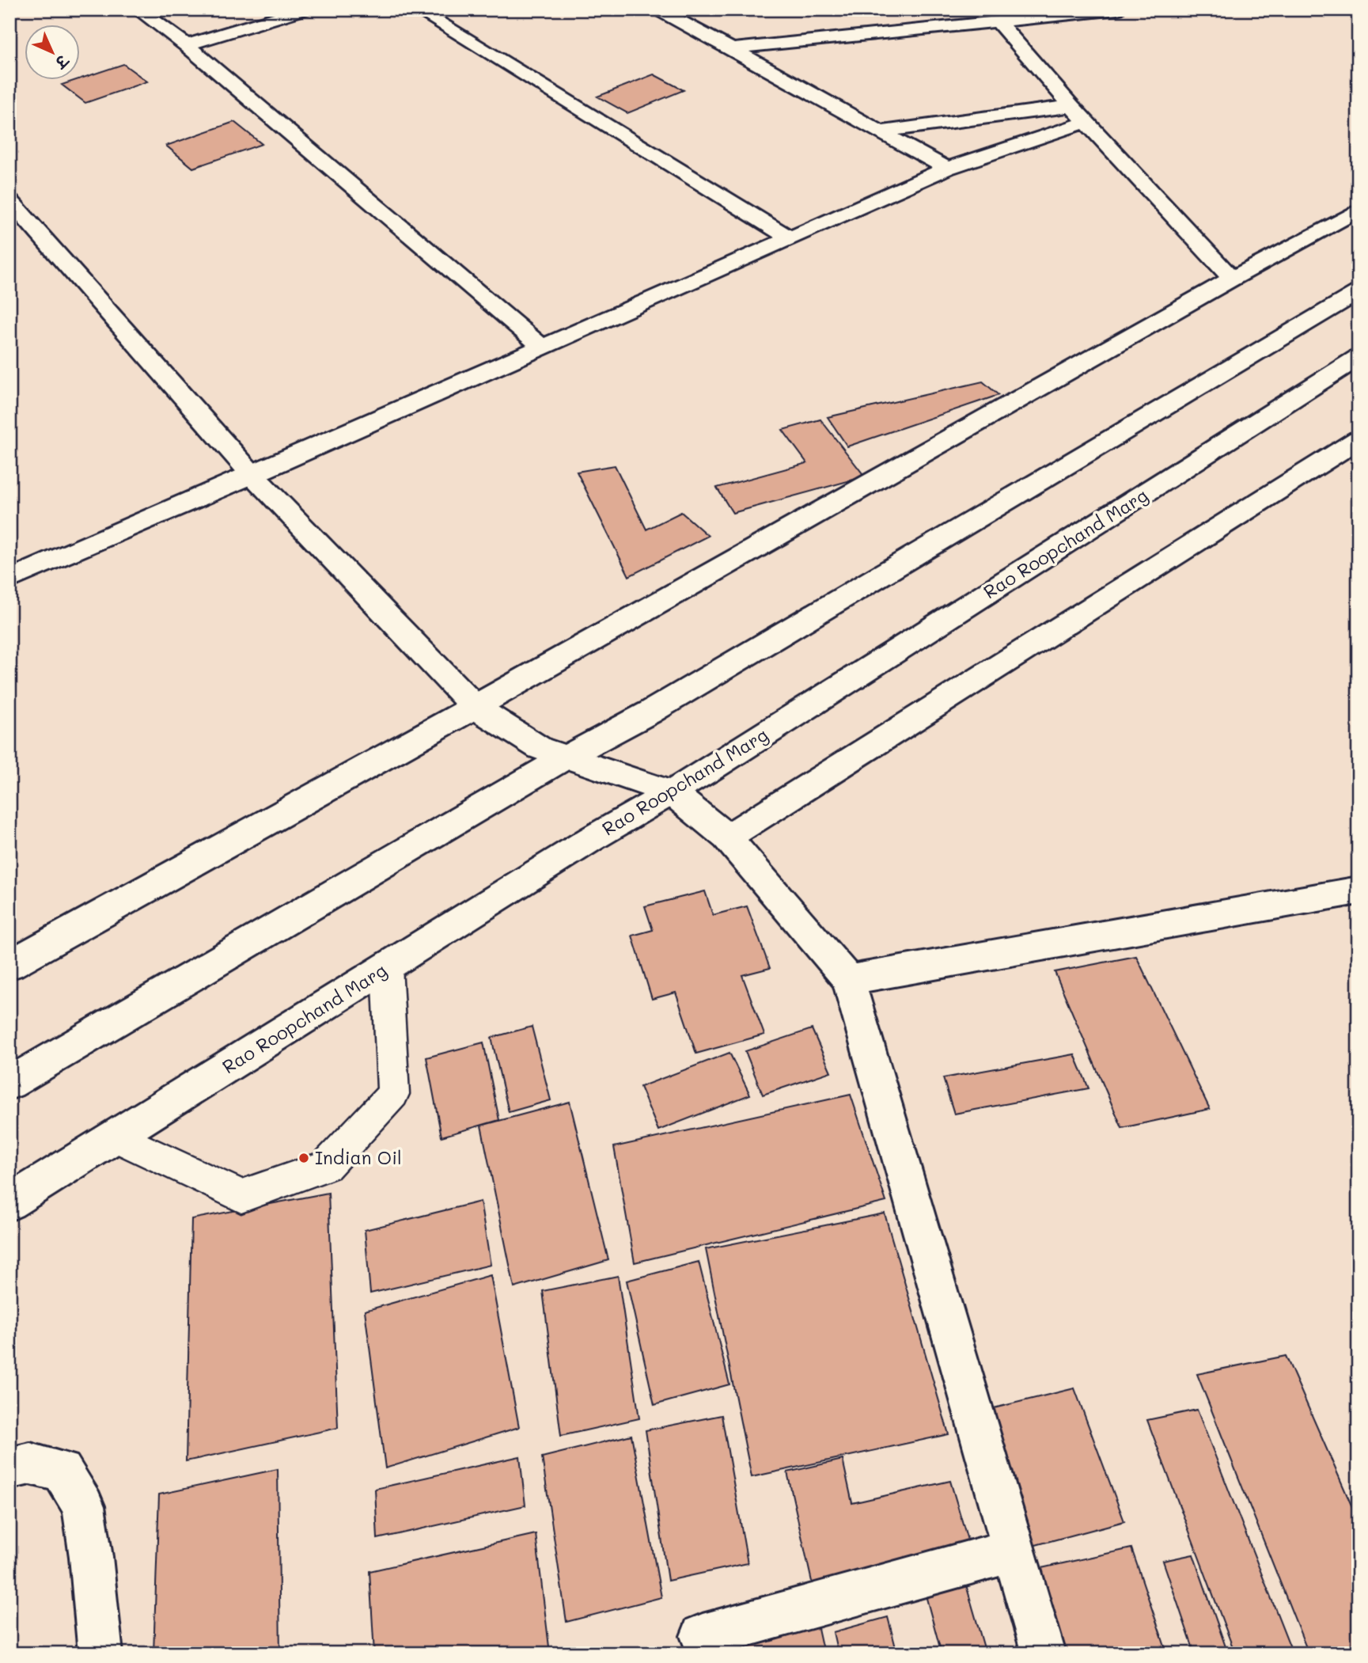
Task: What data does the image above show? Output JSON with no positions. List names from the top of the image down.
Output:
{
  "streets": {
    "street": ["Rao Roopchand Marg"]
  },
  "places": ["Indian Oil"],
  "north": "bottom right"
}
